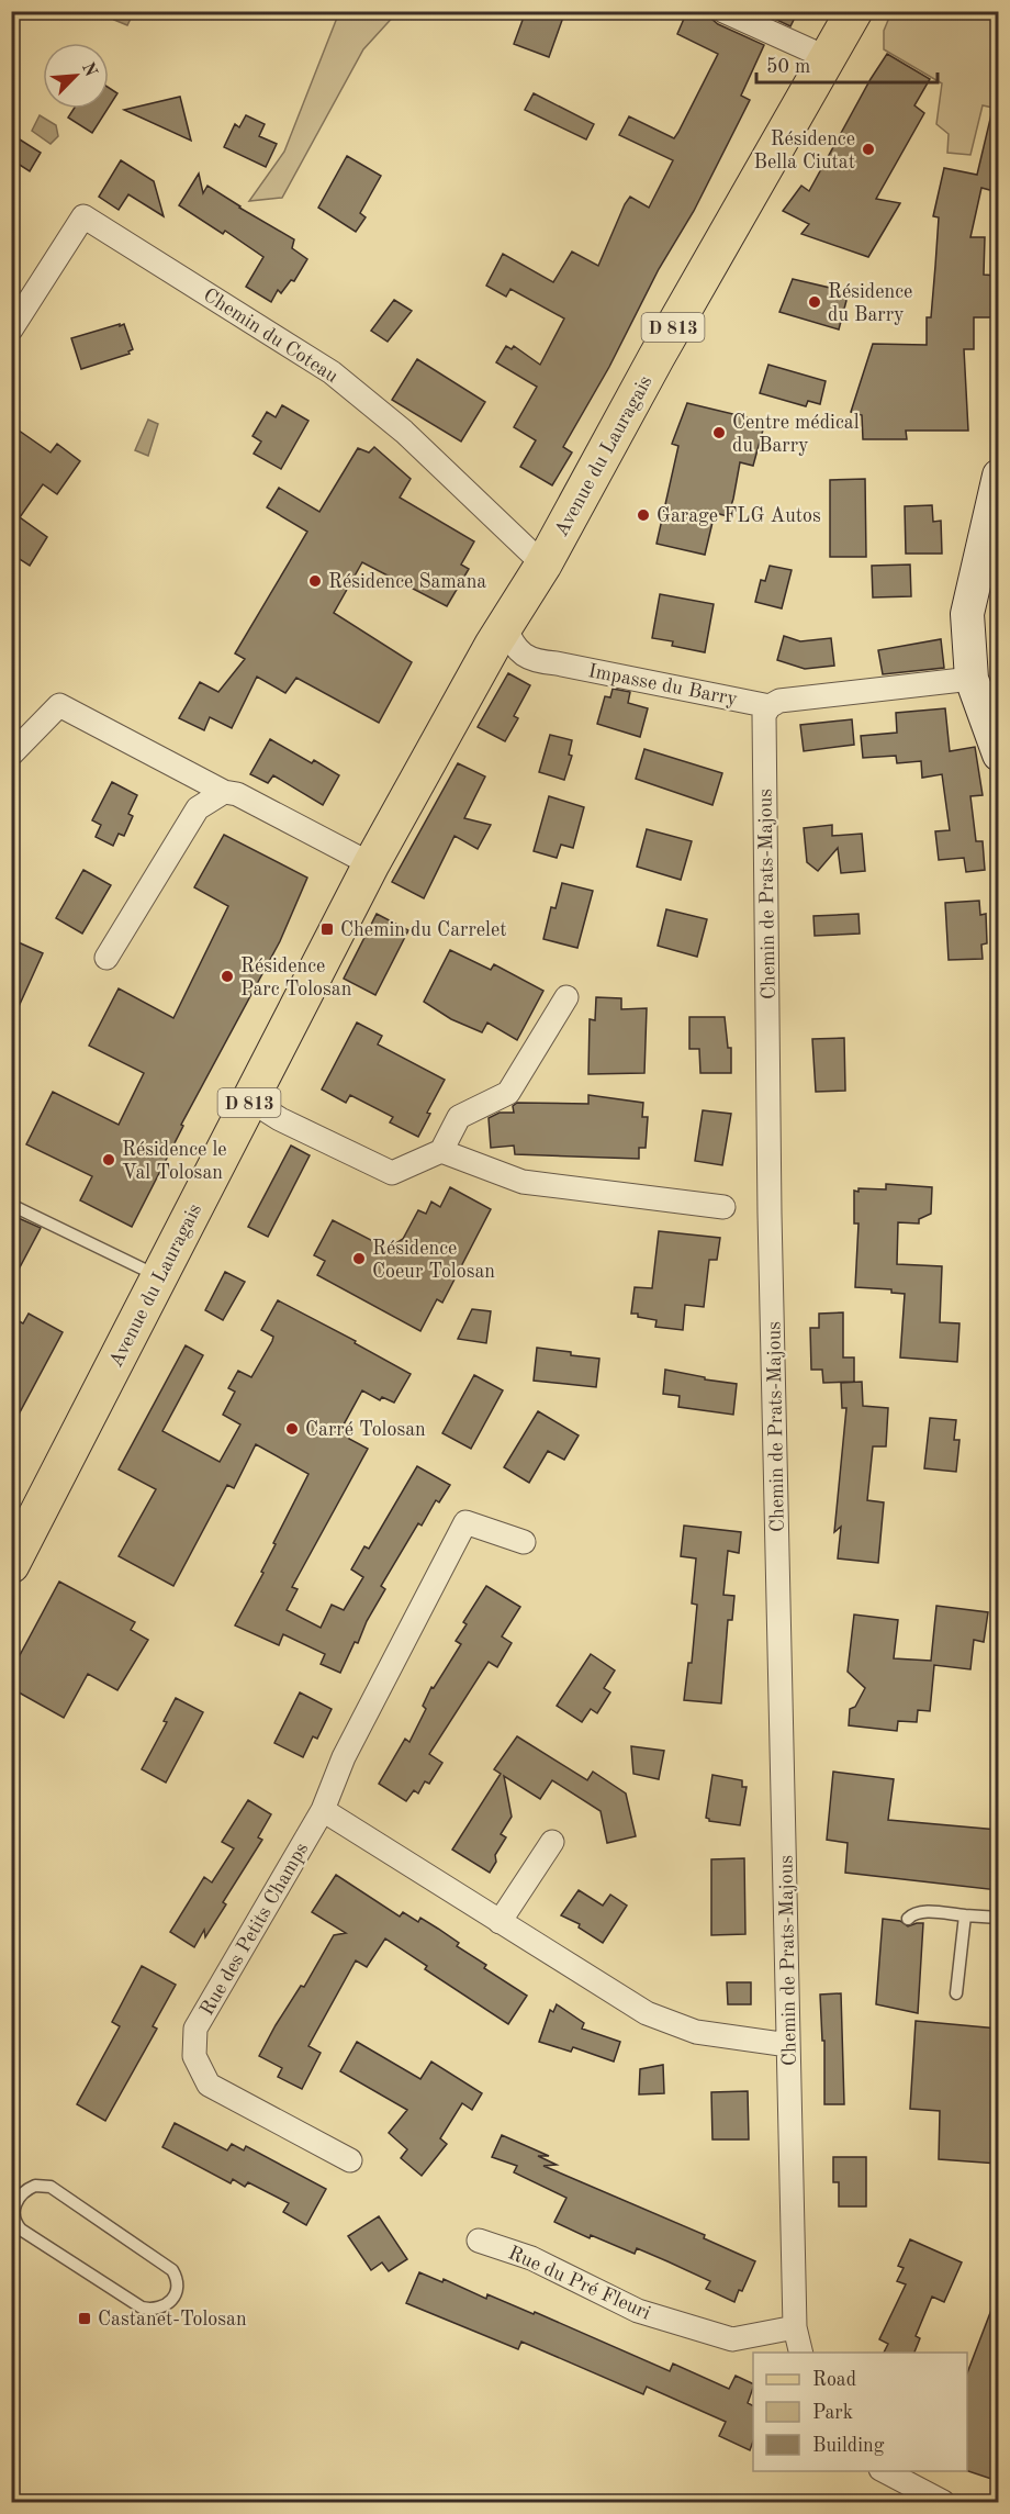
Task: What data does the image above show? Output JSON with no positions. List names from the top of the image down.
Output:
{
  "streets": {
    "main road": ["D 813", "Avenue du Lauragais"],
    "street": [
      "Chemin du Coteau",
      "Impasse du Barry",
      "Chemin de Prats-Majous",
      "Rue des Petits Champs",
      "Rue du Pré Fleuri"
    ]
  },
  "crossings": [
    ["Chemin du Coteau", "Avenue du Lauragais"],
    ["Avenue du Lauragais", "Impasse du Barry"],
    ["Impasse du Barry", "Chemin de Prats-Majous"],
    ["Chemin de Prats-Majous", "Rue du Pré Fleuri"]
  ],
  "places": {
    "other": [
      "Résidence Bella Ciutat",
      "Résidence du Barry",
      "Centre médical du Barry",
      "Garage FLG Autos",
      "Résidence Samana",
      "Résidence Parc Tolosan",
      "Résidence le Val Tolosan",
      "Résidence Coeur Tolosan",
      "Carré Tolosan"
    ],
    "transit": ["Chemin du Carrelet", "Castanet-Tolosan"]
  },
  "legend": ["Road", "Park", "Building"],
  "scale_bar": "50 m",
  "north": "top right"
}
